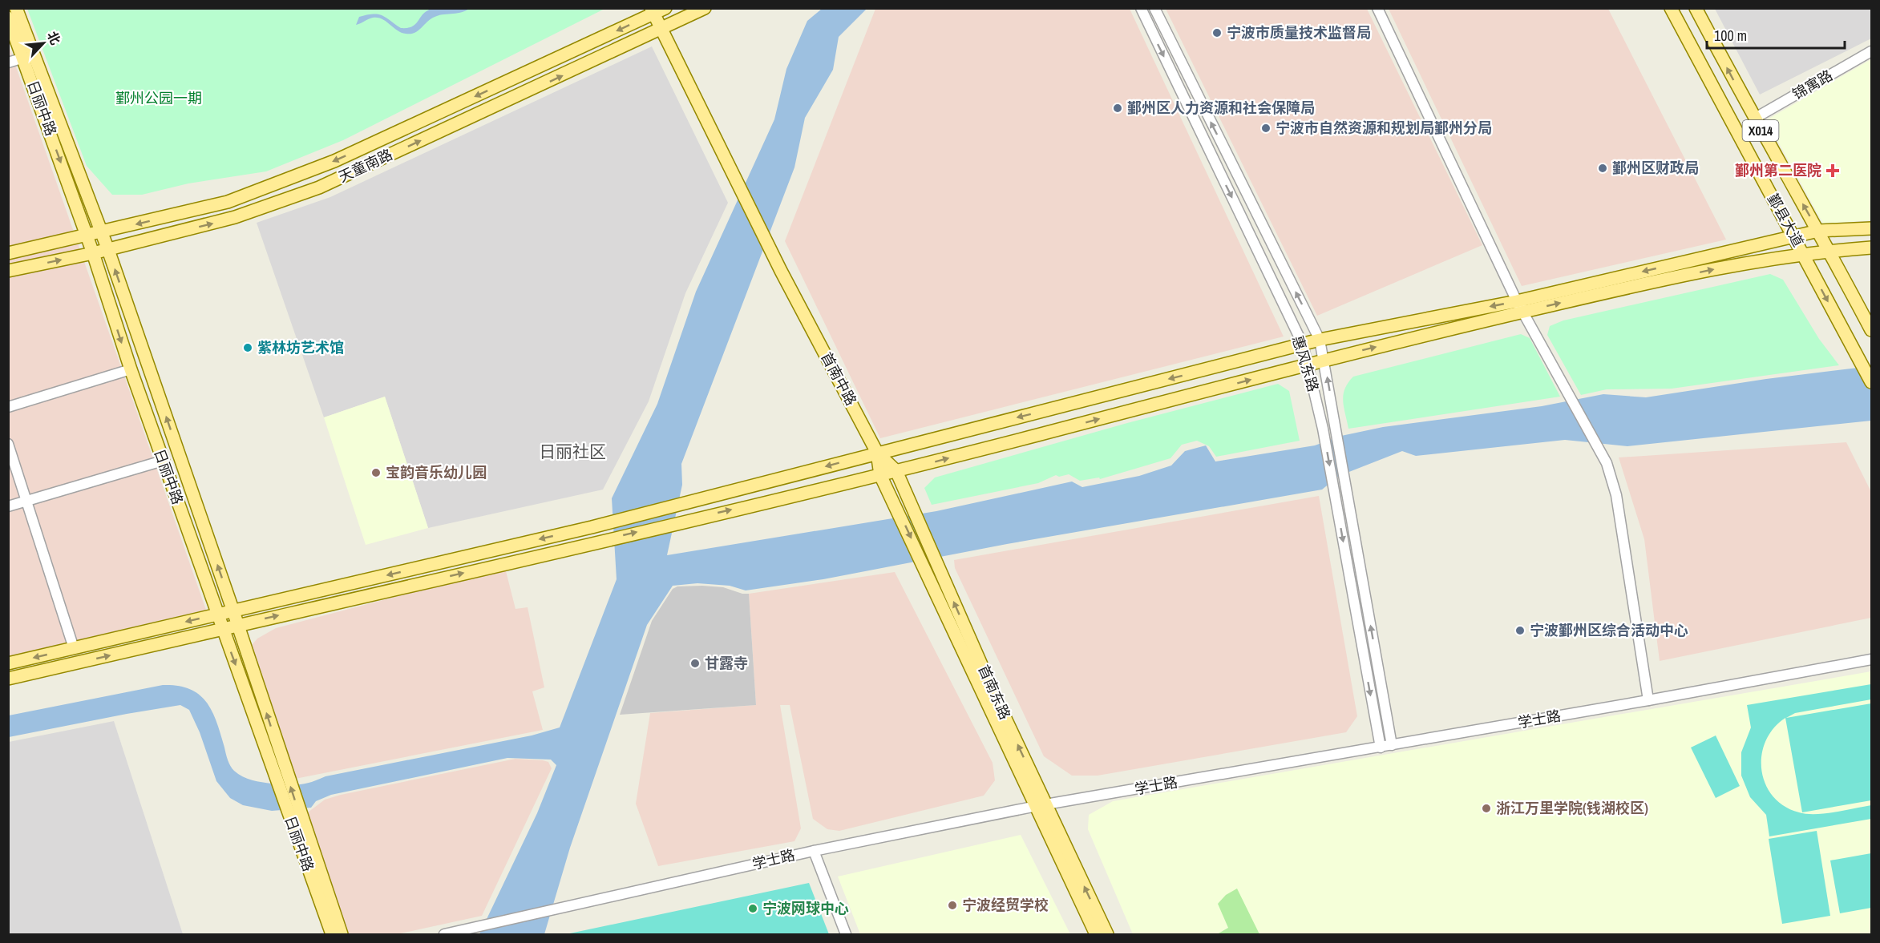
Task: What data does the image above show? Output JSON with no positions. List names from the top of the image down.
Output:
{
  "streets": {
    "main road": [
      "日丽中路",
      "X014",
      "天童南路",
      "鄞县大道",
      "首南中路",
      "首南东路"
    ],
    "street": ["锦寓路", "惠风东路", "学士路"]
  },
  "crossings": [
    ["锦寓路", "鄞县大道"],
    ["日丽中路", "天童南路"],
    ["天童南路", "首南中路"],
    ["惠风东路", "学士路"],
    ["首南中路", "首南东路"],
    ["首南东路", "学士路"]
  ],
  "districts": ["日丽社区"],
  "parks": ["鄞州公园一期"],
  "places": {
    "other": [
      "宁波市质量技术监督局",
      "鄞州区人力资源和社会保障局",
      "宁波市自然资源和规划局鄞州分局",
      "鄞州区财政局",
      "紫林坊艺术馆",
      "宝韵音乐幼儿园",
      "宁波鄞州区综合活动中心",
      "甘露寺",
      "浙江万里学院(钱湖校区)",
      "宁波经贸学校",
      "宁波网球中心"
    ],
    "health": ["鄞州第二医院"]
  },
  "scale_bar": "100 m",
  "north": "top right"
}
